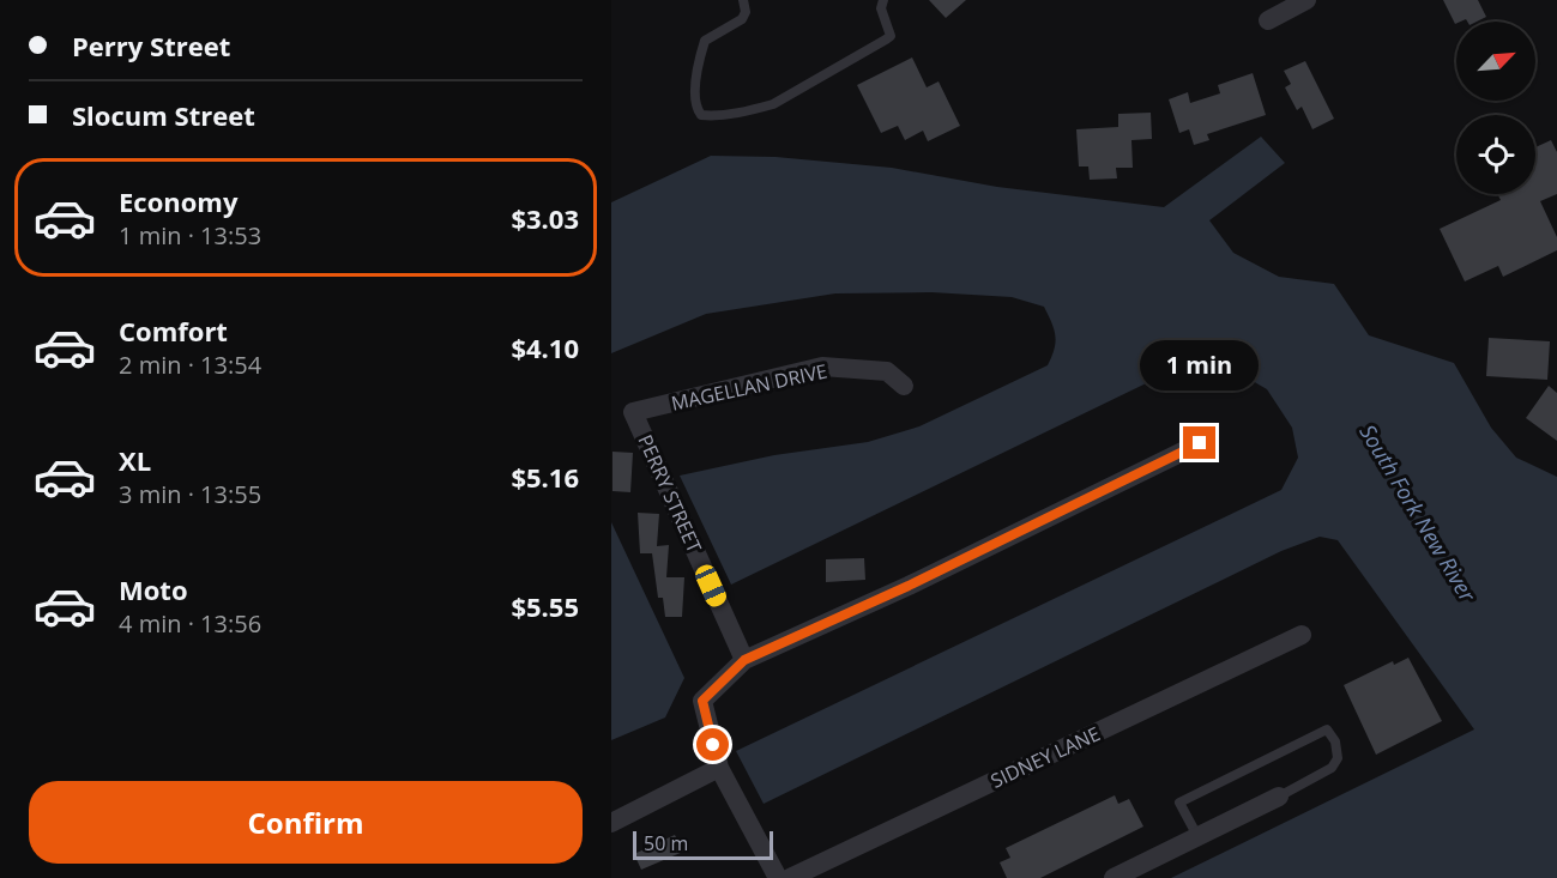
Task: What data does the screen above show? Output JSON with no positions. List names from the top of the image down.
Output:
{
  "streets": {
    "street": ["MAGELLAN DRIVE", "PERRY STREET", "SIDNEY LANE"]
  },
  "crossings": [
    ["MAGELLAN DRIVE", "PERRY STREET"]
  ],
  "water": ["South Fork New River"],
  "scale_bar": "50 m",
  "north": "top right",
  "page": {
    "banner": ["Perry Street", "Slocum Street"],
    "list": [
      {
        "name": "Economy",
        "note": "1 min · 13:53",
        "value": "$3.03"
      },
      {
        "name": "Comfort",
        "note": "2 min · 13:54",
        "value": "$4.10"
      },
      {
        "name": "XL",
        "note": "3 min · 13:55",
        "value": "$5.16"
      },
      {
        "name": "Moto",
        "note": "4 min · 13:56",
        "value": "$5.55"
      }
    ],
    "bubble": "1 min",
    "buttons": "Confirm",
    "scale": "50 m"
  }
}
